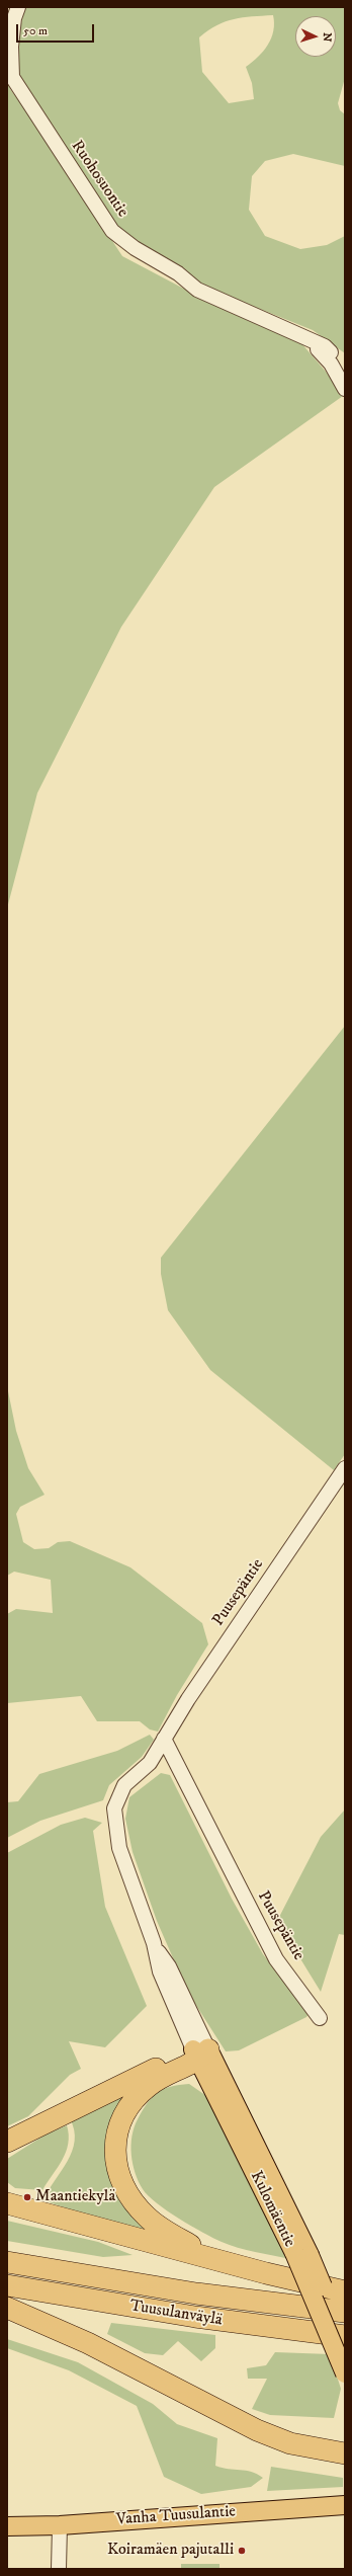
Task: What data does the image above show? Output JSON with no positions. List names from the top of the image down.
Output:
{
  "streets": {
    "highway": ["Tuusulanväylä"],
    "main road": ["Kulomäentie", "Vanha Tuusulantie"],
    "street": ["Ruohosuontie", "Puusepäntie"]
  },
  "crossings": [
    ["Puusepäntie", "Kulomäentie"]
  ],
  "places": ["Maantiekylä", "Koiramäen pajutalli"],
  "scale_bar": "50 m",
  "north": "right"
}
